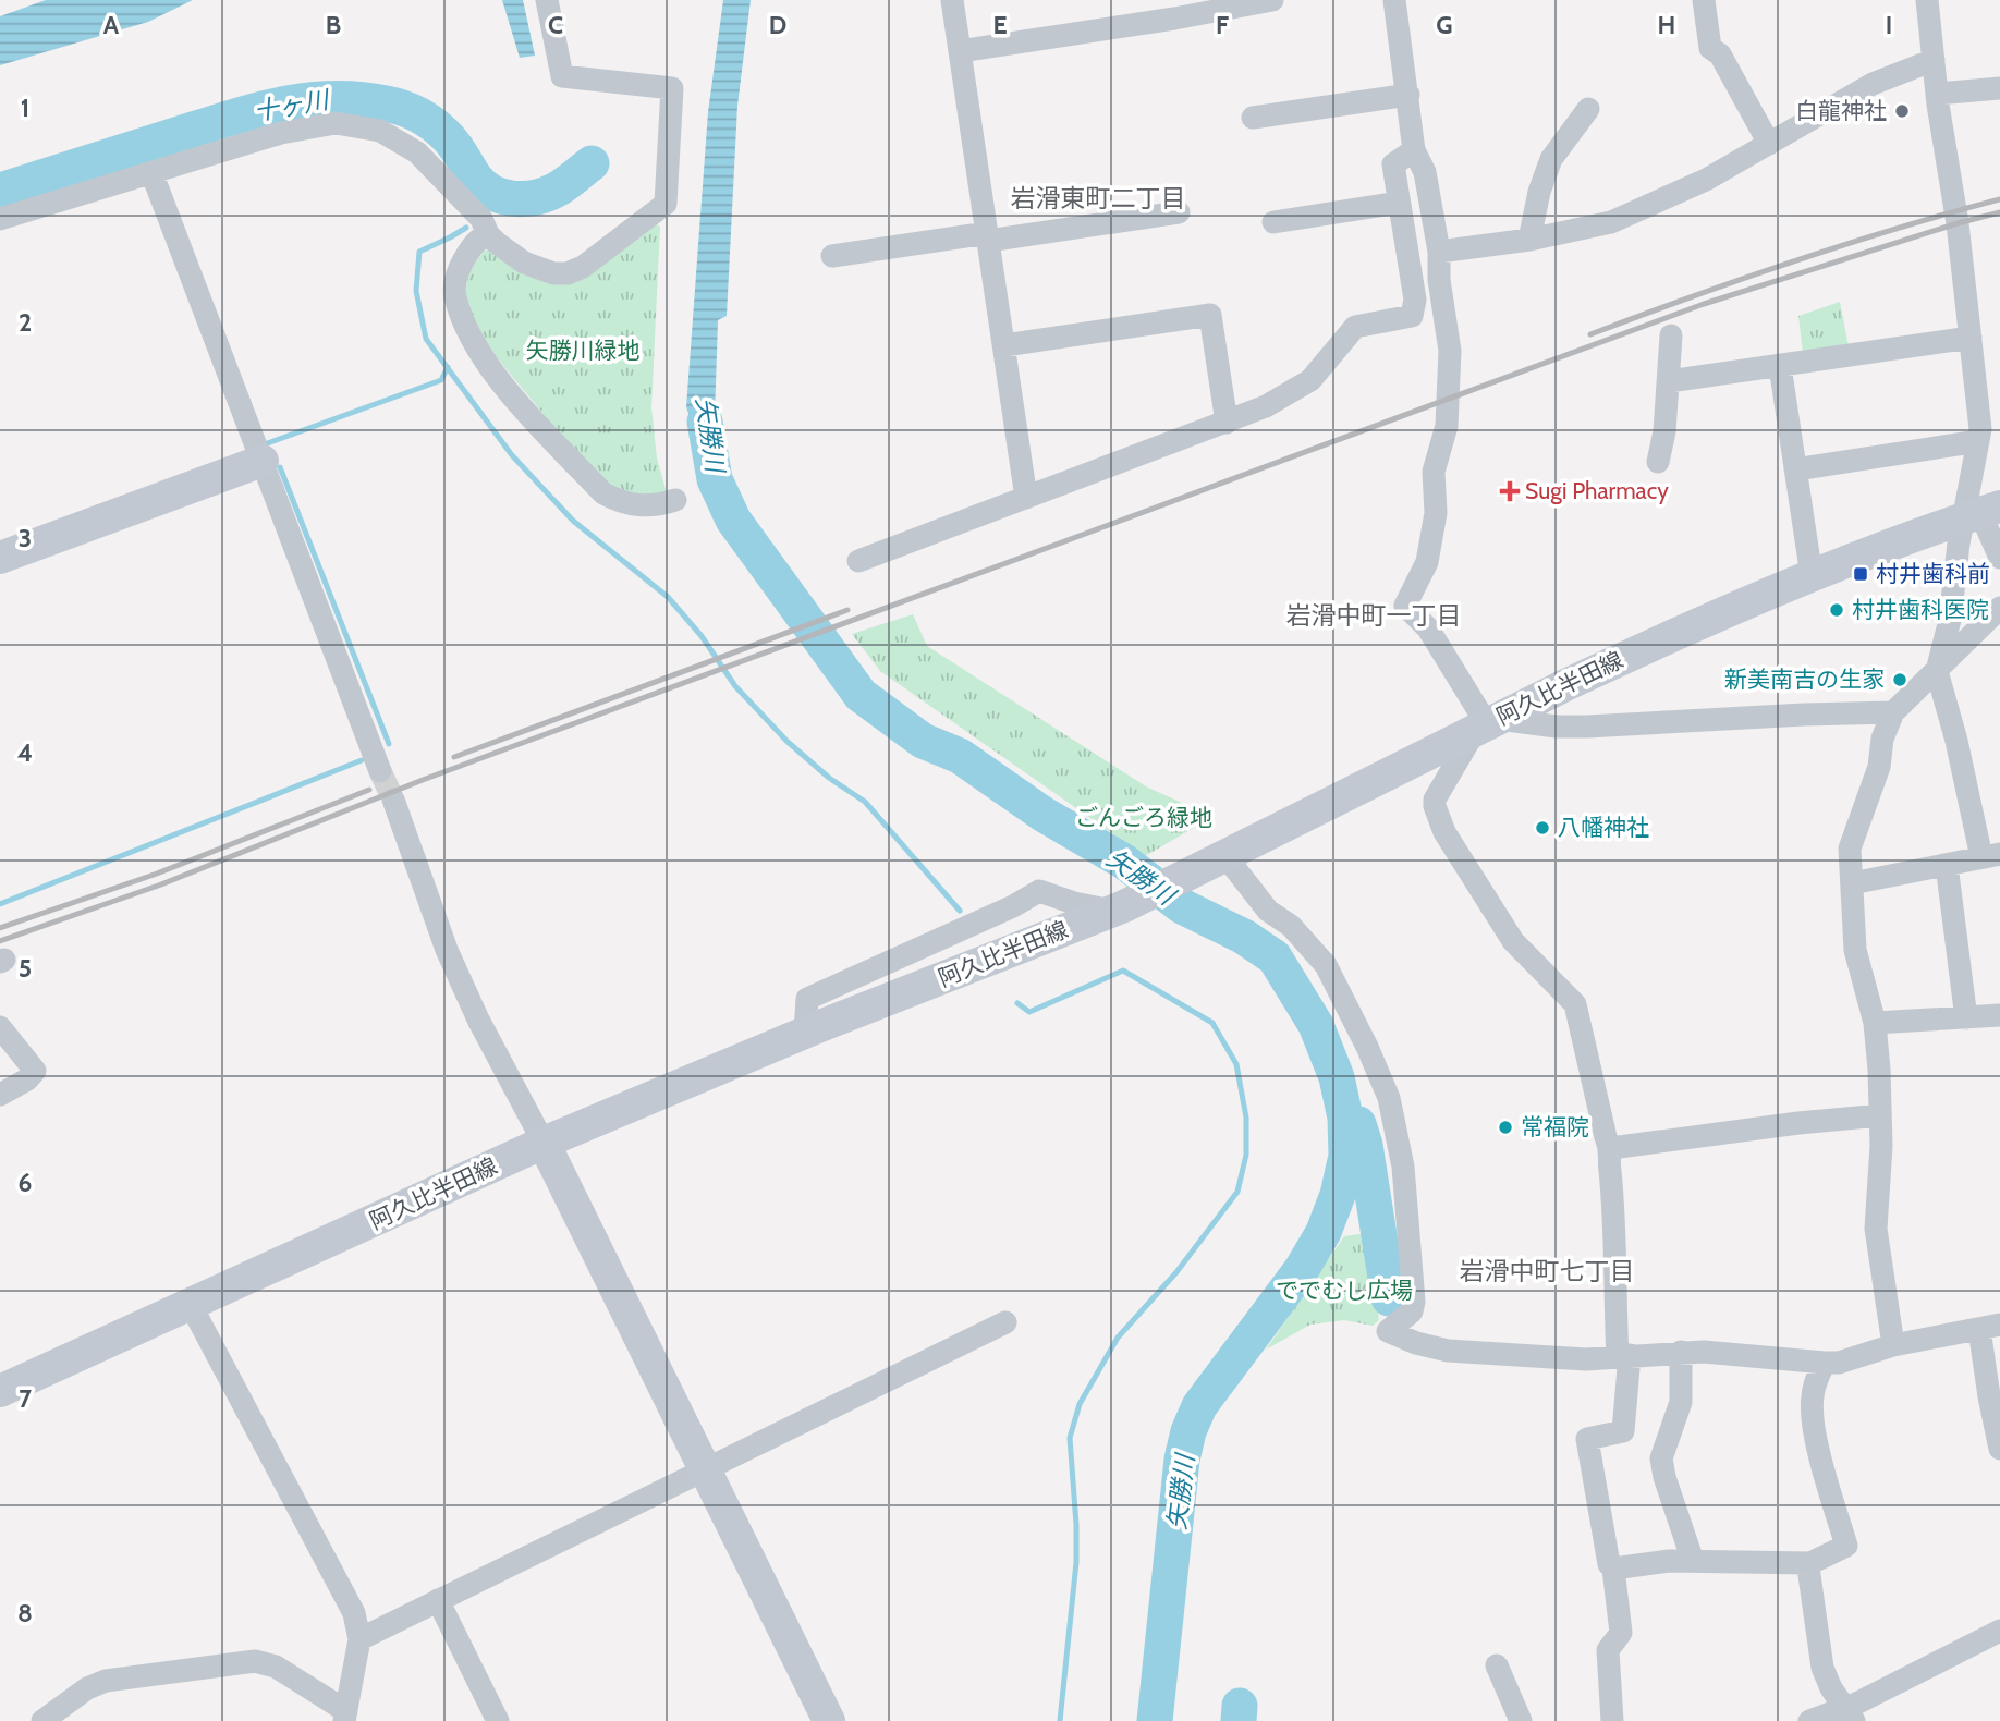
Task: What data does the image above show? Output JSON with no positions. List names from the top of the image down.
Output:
{
  "streets": {
    "main road": ["阿久比半田線"]
  },
  "districts": ["岩滑東町二丁目", "岩滑中町一丁目", "岩滑中町七丁目"],
  "water": ["十ヶ川", "矢勝川"],
  "parks": ["矢勝川緑地", "ごんごろ緑地", "ででむし広場"],
  "places": {
    "other": [
      "白龍神社",
      "村井歯科医院",
      "新美南吉の生家",
      "八幡神社",
      "常福院"
    ],
    "health": ["Sugi Pharmacy"],
    "transit": ["村井歯科前"]
  },
  "grid": {
    "columns": [
      "A",
      "B",
      "C",
      "D",
      "E",
      "F",
      "G",
      "H",
      "I"
    ],
    "rows": [
      "1",
      "2",
      "3",
      "4",
      "5",
      "6",
      "7",
      "8"
    ]
  }
}
